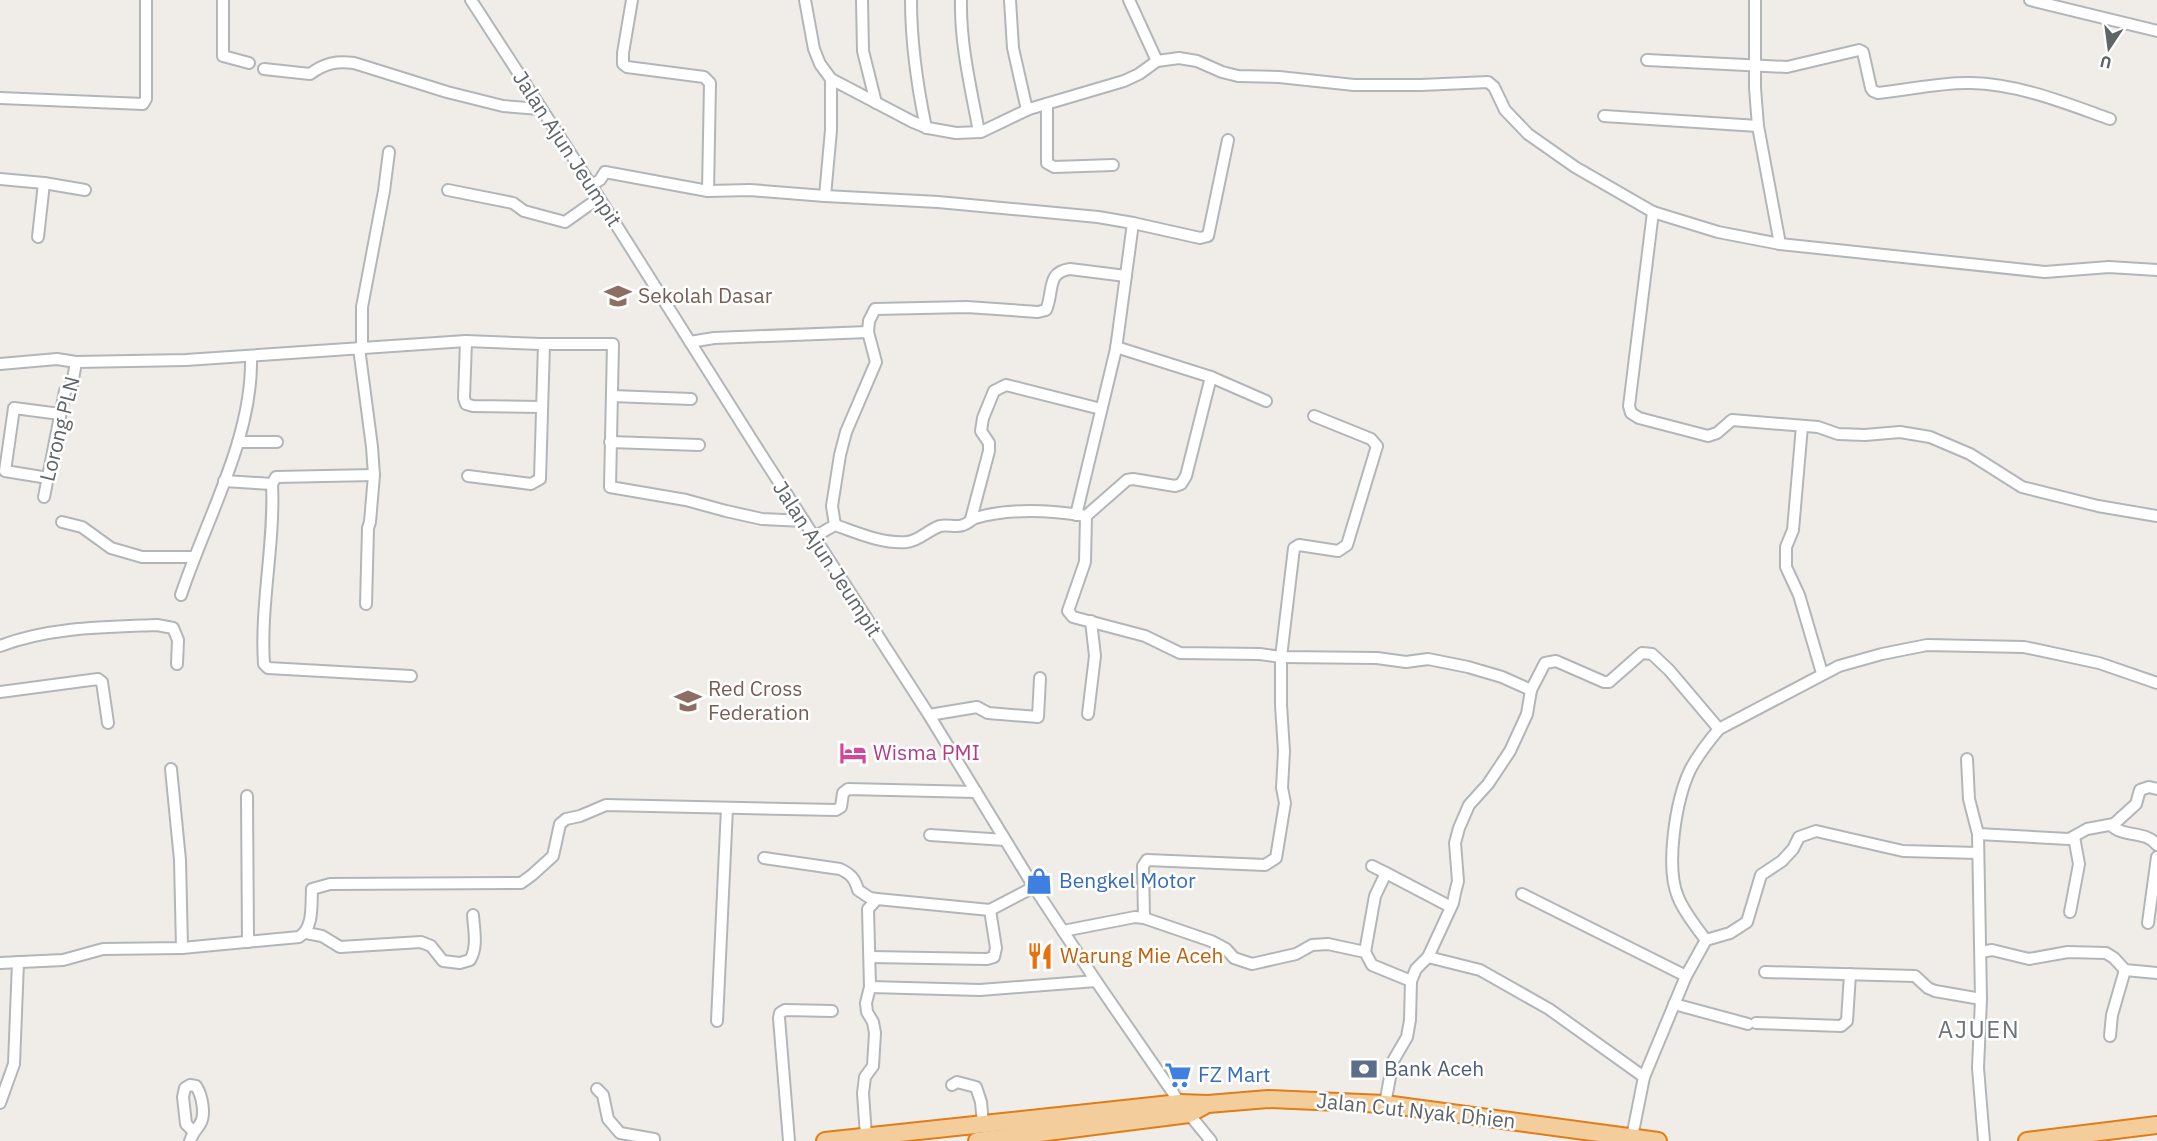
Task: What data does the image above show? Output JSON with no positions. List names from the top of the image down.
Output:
{
  "streets": {
    "highway": ["Jalan Cut Nyak Dhien"],
    "street": ["Jalan Ajun Jeumpit", "Lorong PLN"]
  },
  "crossings": [
    ["Jalan Ajun Jeumpit", "Jalan Cut Nyak Dhien"]
  ],
  "districts": ["AJUEN"],
  "places": {
    "school or university": ["Sekolah Dasar", "Red Cross Federation"],
    "hotel": ["Wisma PMI"],
    "shop": ["Bengkel Motor"],
    "restaurant": ["Warung Mie Aceh"],
    "bank": ["Bank Aceh"],
    "supermarket": ["FZ Mart"]
  },
  "north": "bottom"
}
